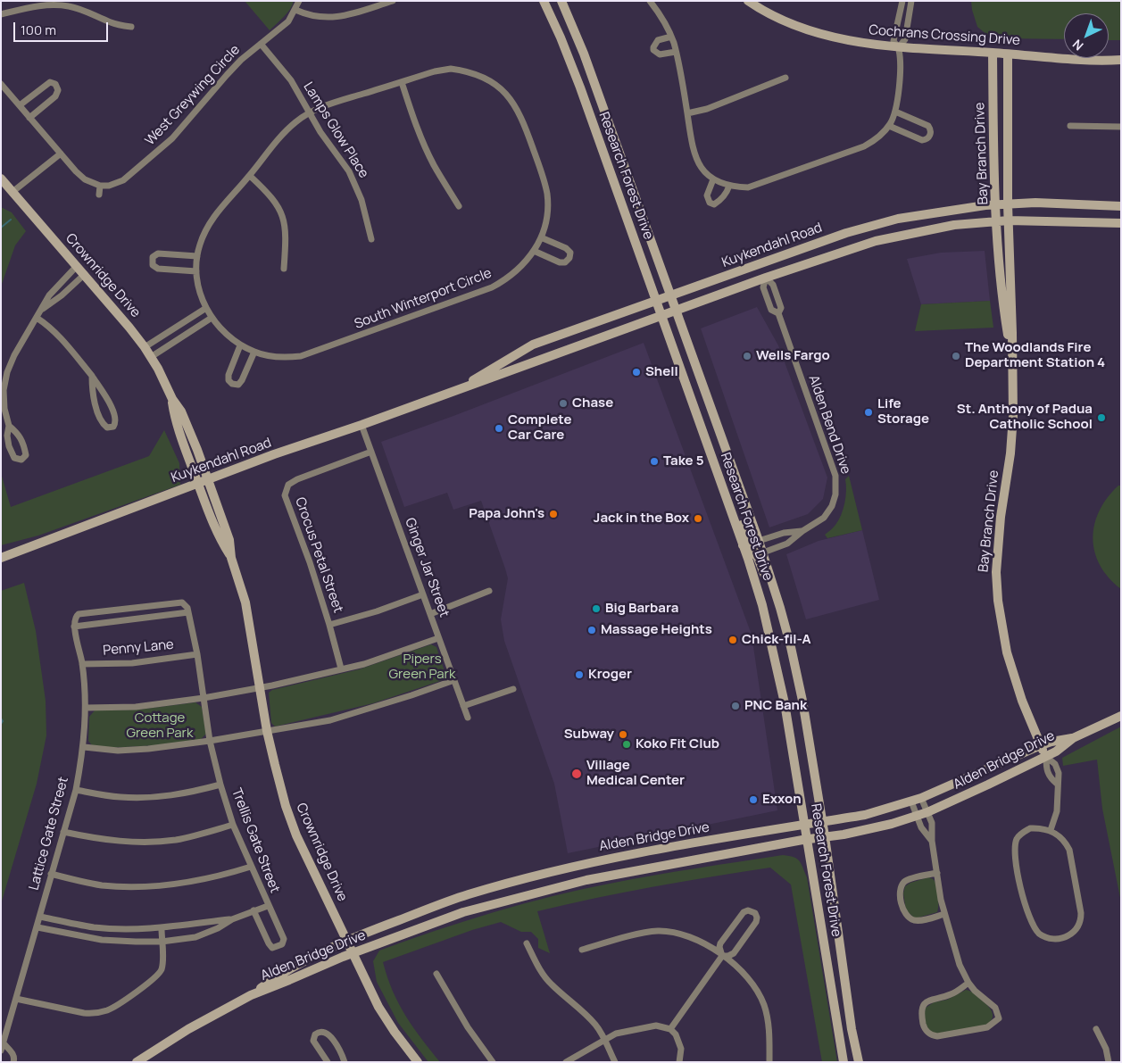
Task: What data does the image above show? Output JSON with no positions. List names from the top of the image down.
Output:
{
  "streets": {
    "street": [
      "Cochrans Crossing Drive",
      "West Greywing Circle",
      "Lamps Glow Place",
      "Bay Branch Drive",
      "Research Forest Drive",
      "Kuykendahl Road",
      "Crownridge Drive",
      "South Winterport Circle",
      "Alden Bend Drive",
      "Crocus Petal Street",
      "Ginger Jar Street",
      "Penny Lane",
      "Alden Bridge Drive",
      "Lattice Gate Street",
      "Trellis Gate Street"
    ]
  },
  "crossings": [
    ["Cochrans Crossing Drive", "Bay Branch Drive"],
    ["West Greywing Circle", "Lamps Glow Place"],
    ["Lamps Glow Place", "South Winterport Circle"],
    ["Bay Branch Drive", "Kuykendahl Road"],
    ["Bay Branch Drive", "Alden Bridge Drive"],
    ["Research Forest Drive", "Kuykendahl Road"],
    ["Research Forest Drive", "Alden Bend Drive"],
    ["Research Forest Drive", "Alden Bridge Drive"],
    ["Kuykendahl Road", "Crownridge Drive"],
    ["Kuykendahl Road", "Alden Bend Drive"],
    ["Kuykendahl Road", "Ginger Jar Street"],
    ["Crownridge Drive", "Alden Bridge Drive"],
    ["Crocus Petal Street", "Ginger Jar Street"],
    ["Penny Lane", "Lattice Gate Street"],
    ["Penny Lane", "Trellis Gate Street"]
  ],
  "parks": ["Pipers Green Park", "Cottage Green Park"],
  "places": [
    "Wells Fargo",
    "The Woodlands Fire Department Station 4",
    "Shell",
    "Chase",
    "Life Storage",
    "St. Anthony of Padua Catholic School",
    "Complete Car Care",
    "Take 5",
    "Papa John's",
    "Jack in the Box",
    "Big Barbara",
    "Massage Heights",
    "Chick-fil-A",
    "Kroger",
    "PNC Bank",
    "Subway",
    "Koko Fit Club",
    "Village Medical Center",
    "Exxon"
  ],
  "scale_bar": "100 m",
  "north": "bottom left"
}
